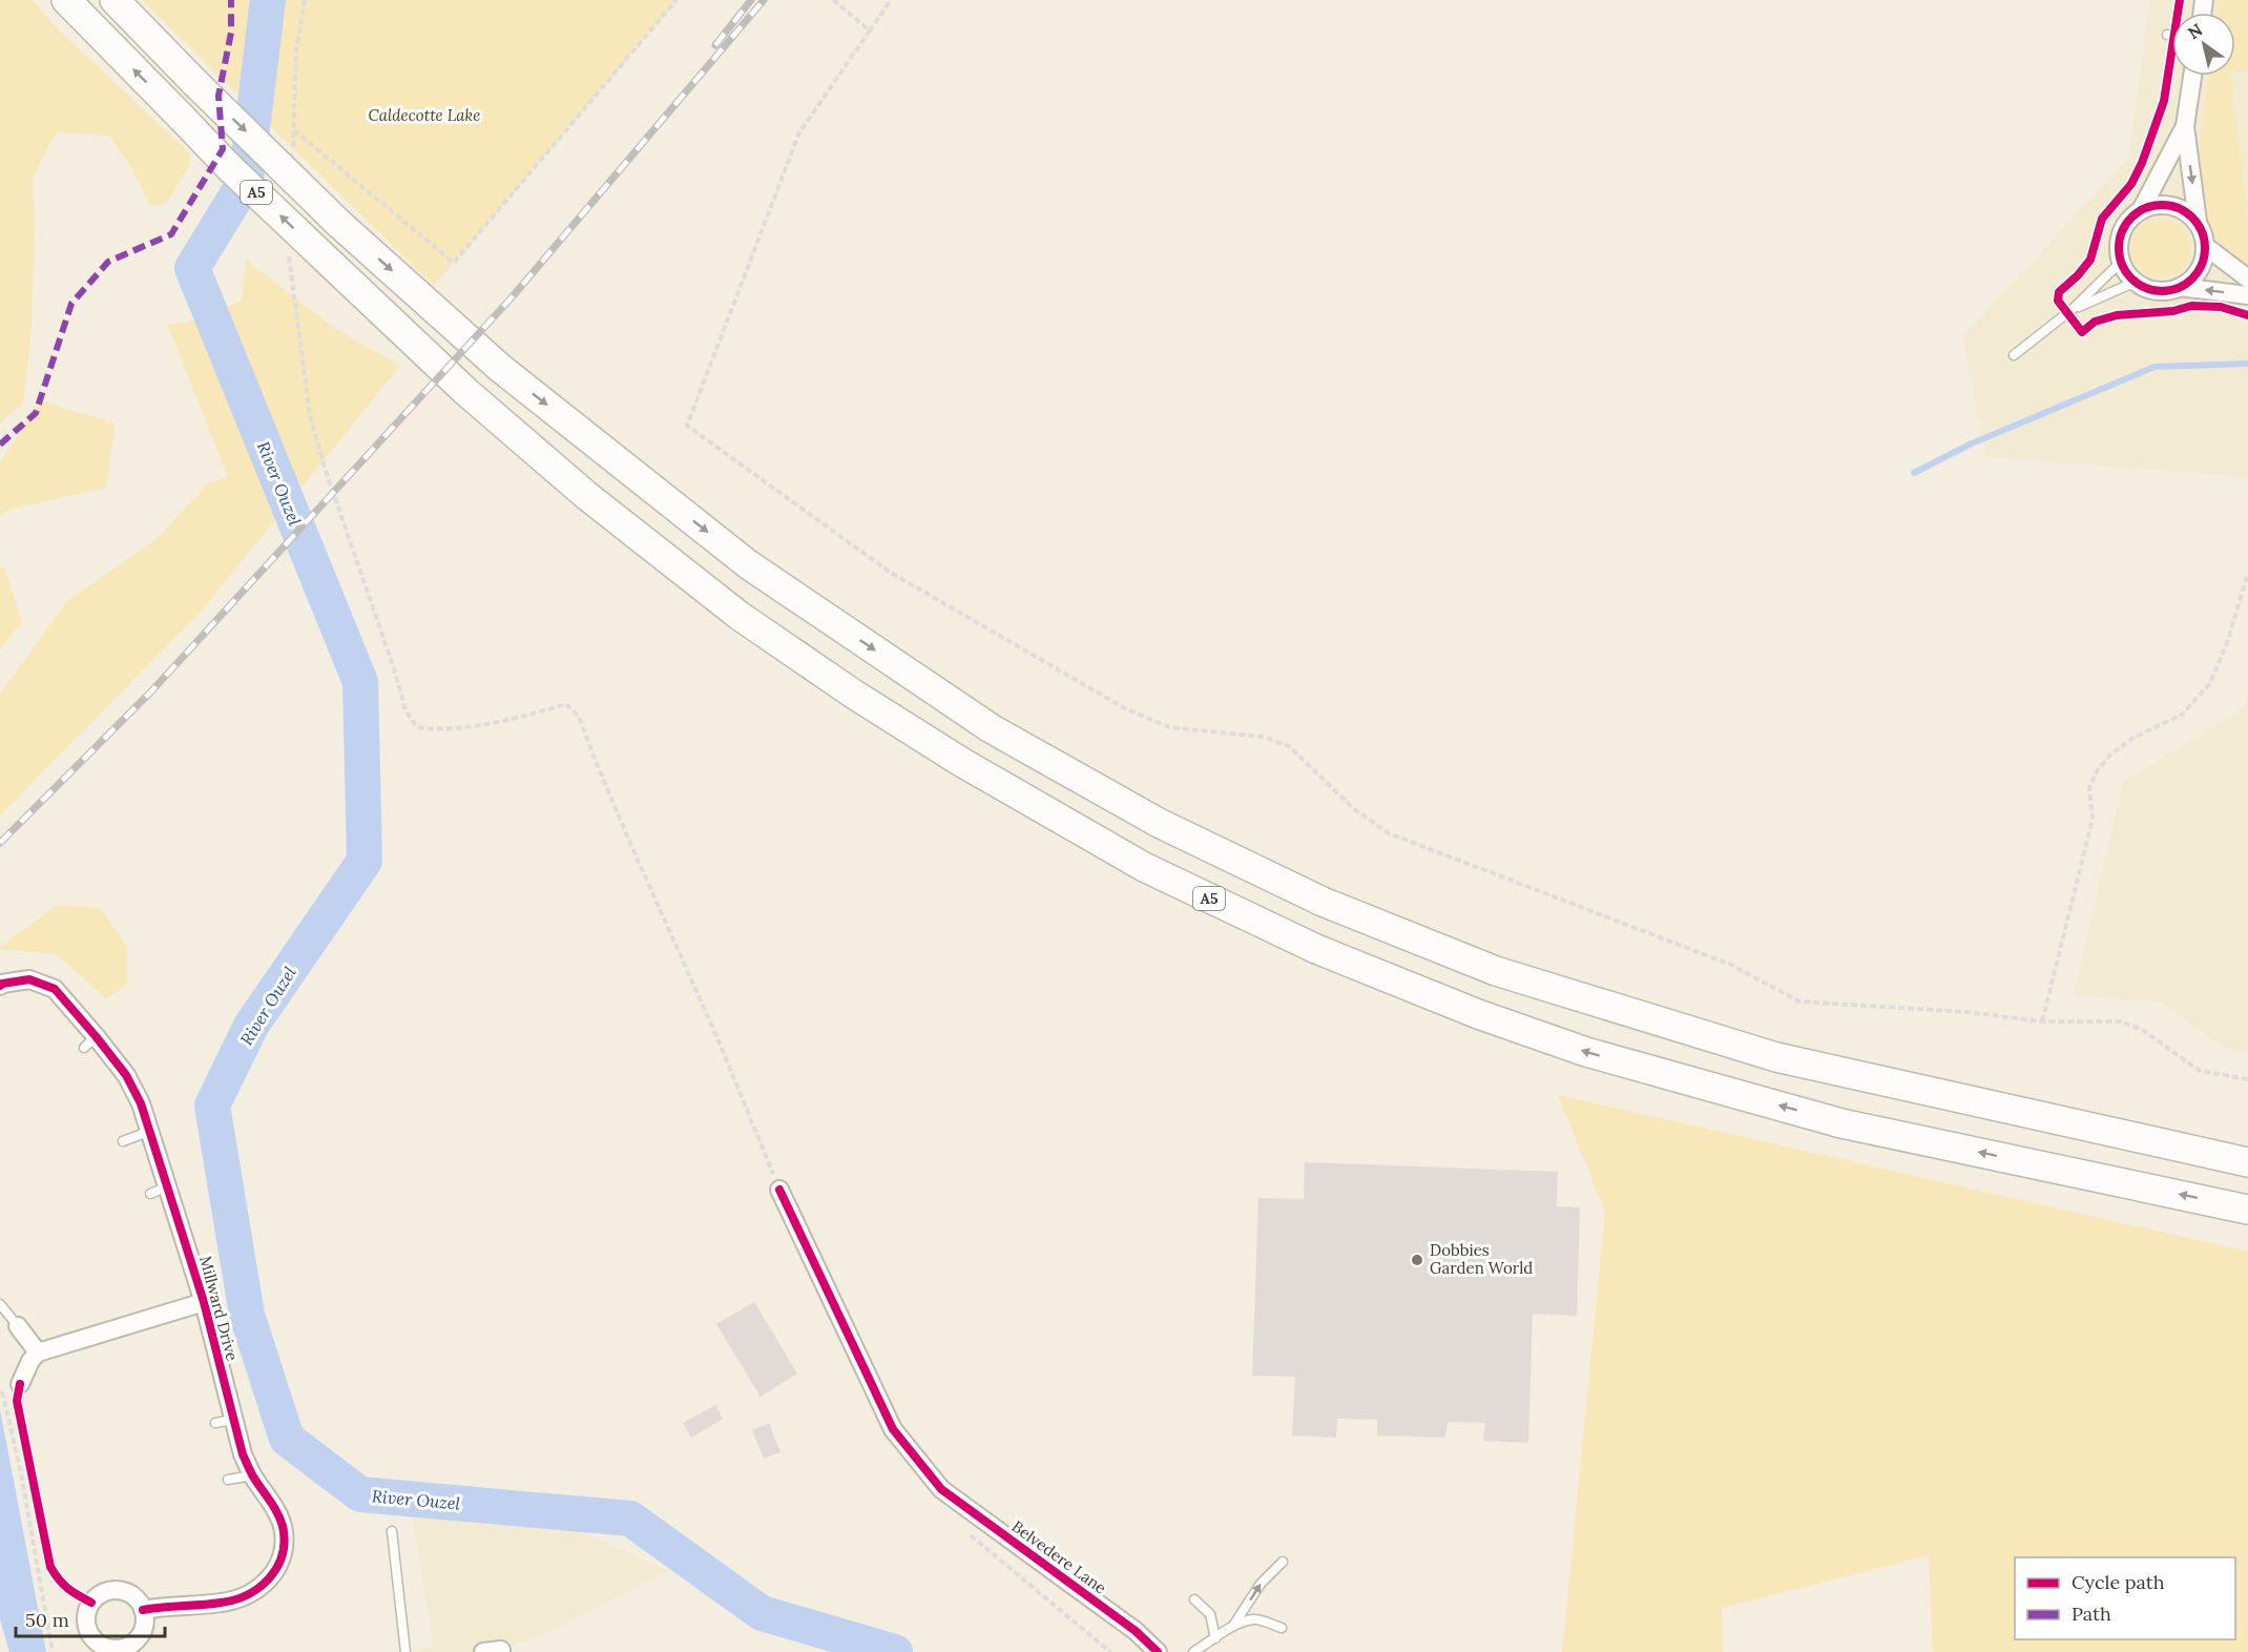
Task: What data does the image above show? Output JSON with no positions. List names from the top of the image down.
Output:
{
  "streets": {
    "highway": ["A5"],
    "street": ["Millward Drive", "Belvedere Lane"]
  },
  "water": ["River Ouzel"],
  "parks": ["Caldecotte Lake"],
  "places": ["Dobbies Garden World"],
  "legend": ["Cycle path", "Path"],
  "scale_bar": "50 m",
  "north": "top left"
}
